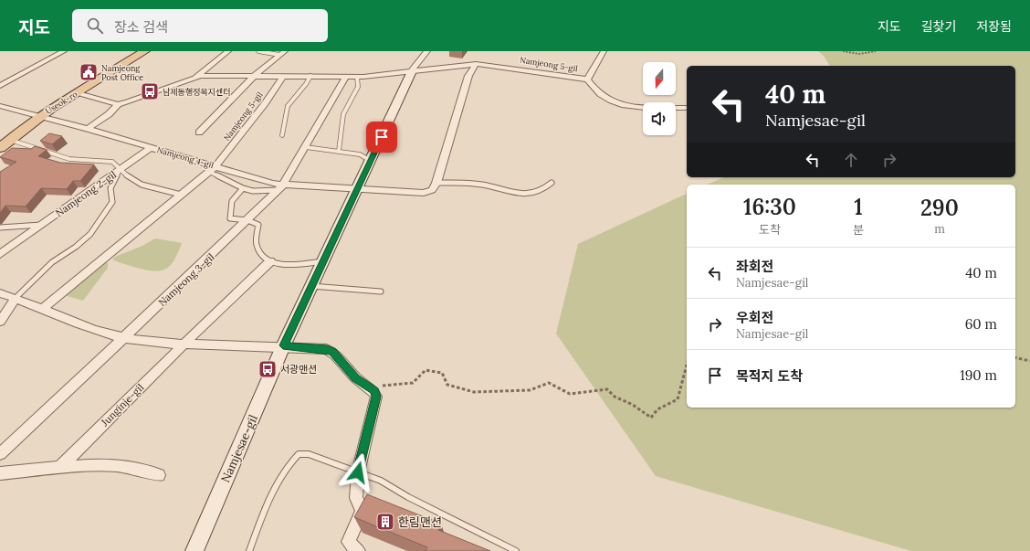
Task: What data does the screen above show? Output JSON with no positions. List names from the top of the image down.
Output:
{
  "streets": {
    "main road": ["Useok-ro"],
    "street": [
      "Namjeong 5-gil",
      "Namjeong 4-gil",
      "Namjeong 2-gil",
      "Namjeong 3-gil",
      "Junginje-gil",
      "Namjesae-gil"
    ]
  },
  "crossings": [
    ["Namjeong 5-gil", "Namjeong 4-gil"],
    ["Namjeong 5-gil", "Namjesae-gil"],
    ["Useok-ro", "Namjeong 4-gil"],
    ["Namjeong 4-gil", "Namjesae-gil"]
  ],
  "places": {
    "public building": ["Namjeong Post Office"],
    "bus stop": ["남제동행정복지센터", "서광맨션"],
    "building": ["한림맨션"]
  },
  "north": "bottom",
  "page": {
    "header": "지도",
    "search": "장소 검색",
    "nav": ["지도", "길찾기", "저장됨"],
    "turn": ["40 m", "Namjesae-gil"],
    "eta": [
      "16:30",
      "도착",
      "1",
      "분",
      "290",
      "m"
    ],
    "list": [
      {
        "name": "좌회전",
        "note": "Namjesae-gil",
        "value": "40 m"
      },
      {
        "name": "우회전",
        "note": "Namjesae-gil",
        "value": "60 m"
      },
      {
        "name": "목적지 도착",
        "value": "190 m"
      }
    ]
  }
}
